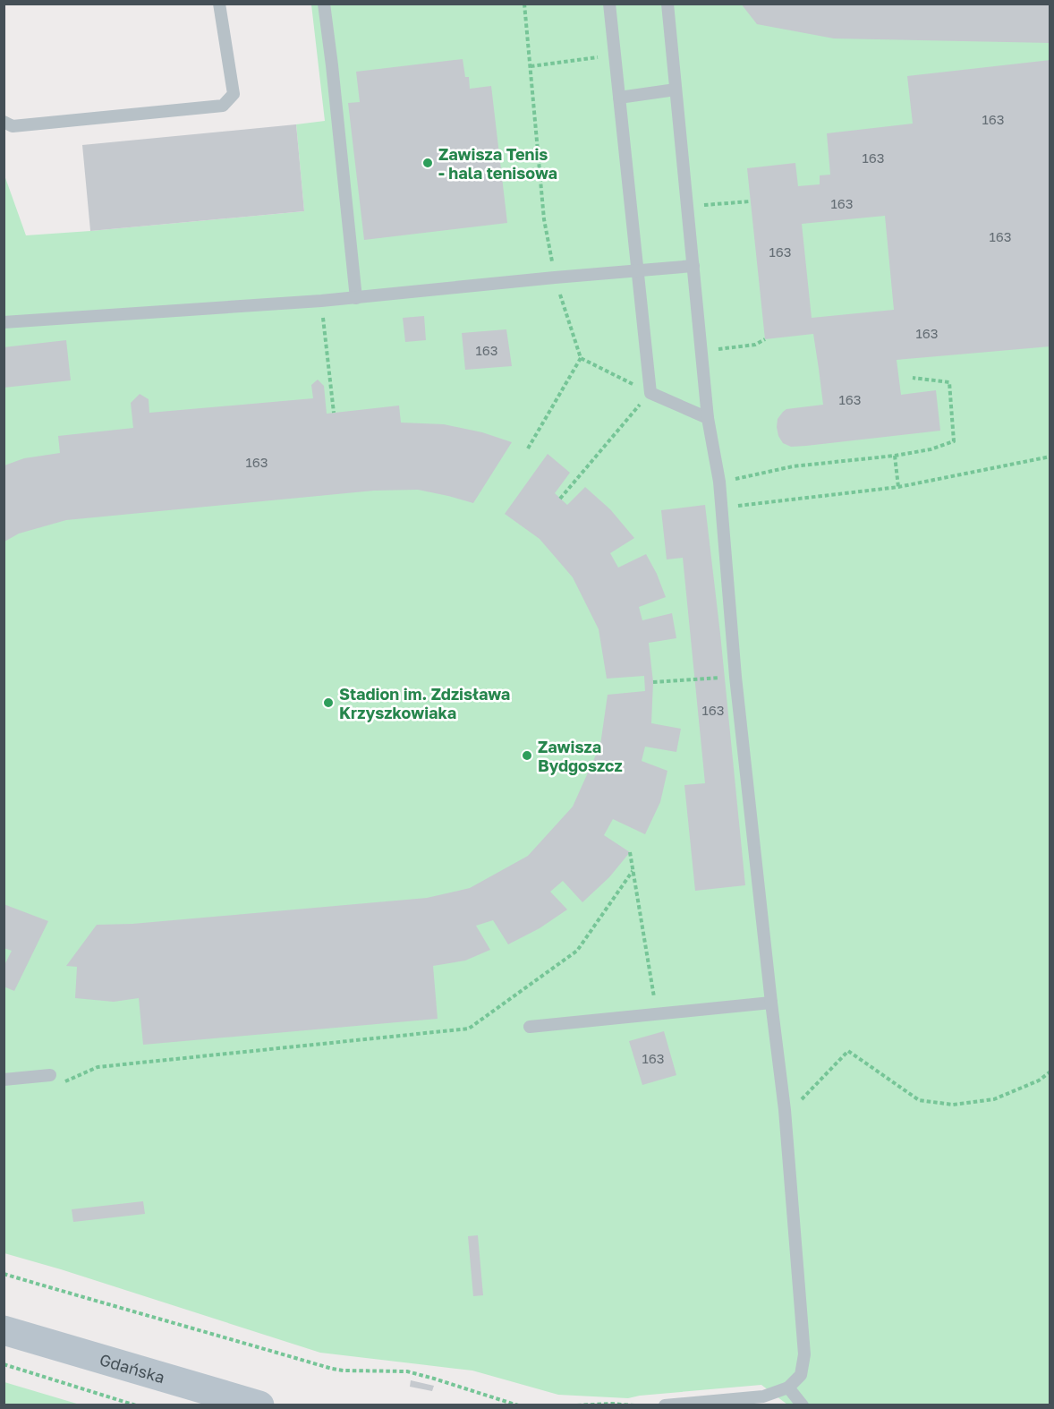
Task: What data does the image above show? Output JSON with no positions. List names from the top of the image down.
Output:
{
  "streets": {
    "main road": ["Gdańska"]
  },
  "places": ["Zawisza Tenis - hala tenisowa", "Stadion im. Zdzisława Krzyszkowiaka", "Zawisza Bydgoszcz"],
  "house_numbers": [
    "163",
    "163",
    "163",
    "163",
    "163",
    "163",
    "163",
    "163",
    "163",
    "163",
    "163"
  ]
}
